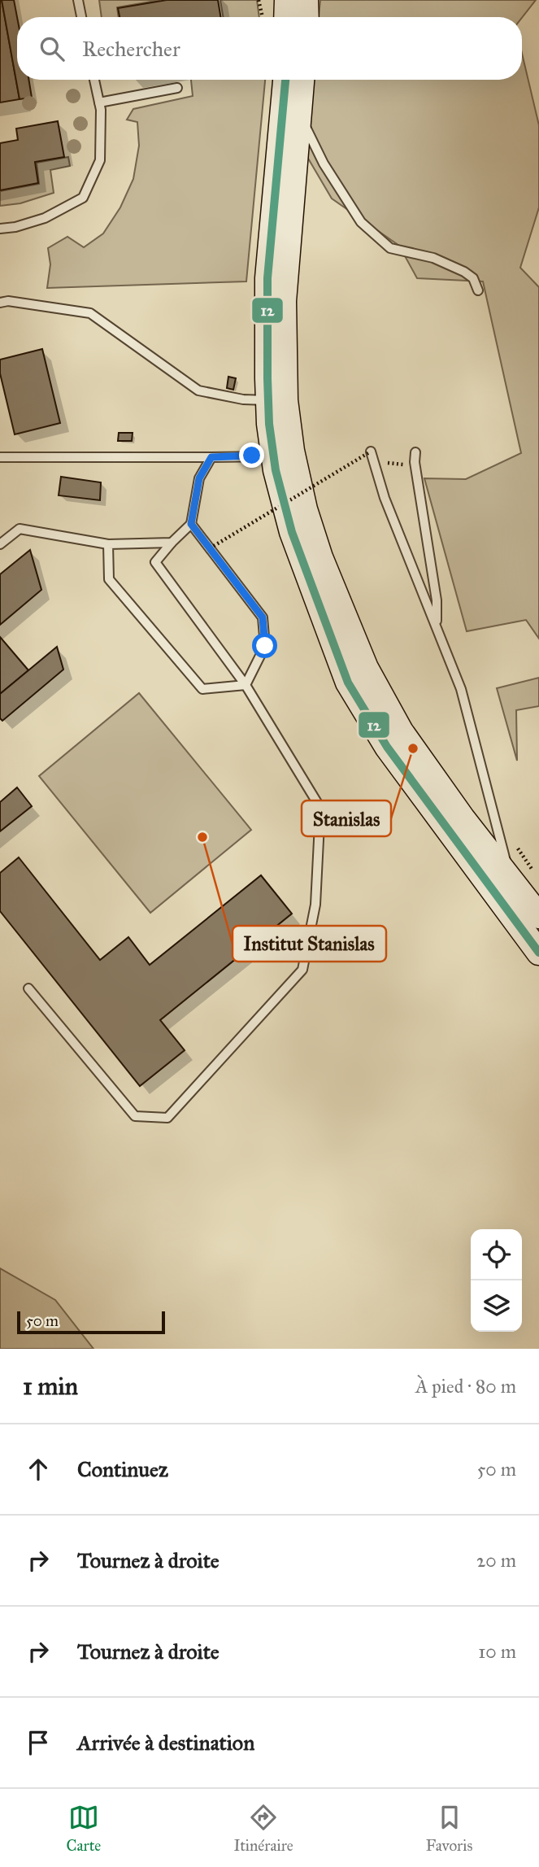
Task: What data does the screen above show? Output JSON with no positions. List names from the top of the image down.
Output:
{
  "places": ["Stanislas", "Institut Stanislas"],
  "lines": ["transit line 12"],
  "scale_bar": "50 m",
  "page": {
    "search": "Rechercher",
    "scale": "50 m",
    "heading": ["1 min", "À pied · 80 m"],
    "list": [
      ["Continuez", "50 m"],
      ["Tournez à droite", "20 m"],
      ["Tournez à droite", "10 m"],
      "Arrivée à destination"
    ],
    "nav": ["Carte", "Itinéraire", "Favoris"]
  }
}
